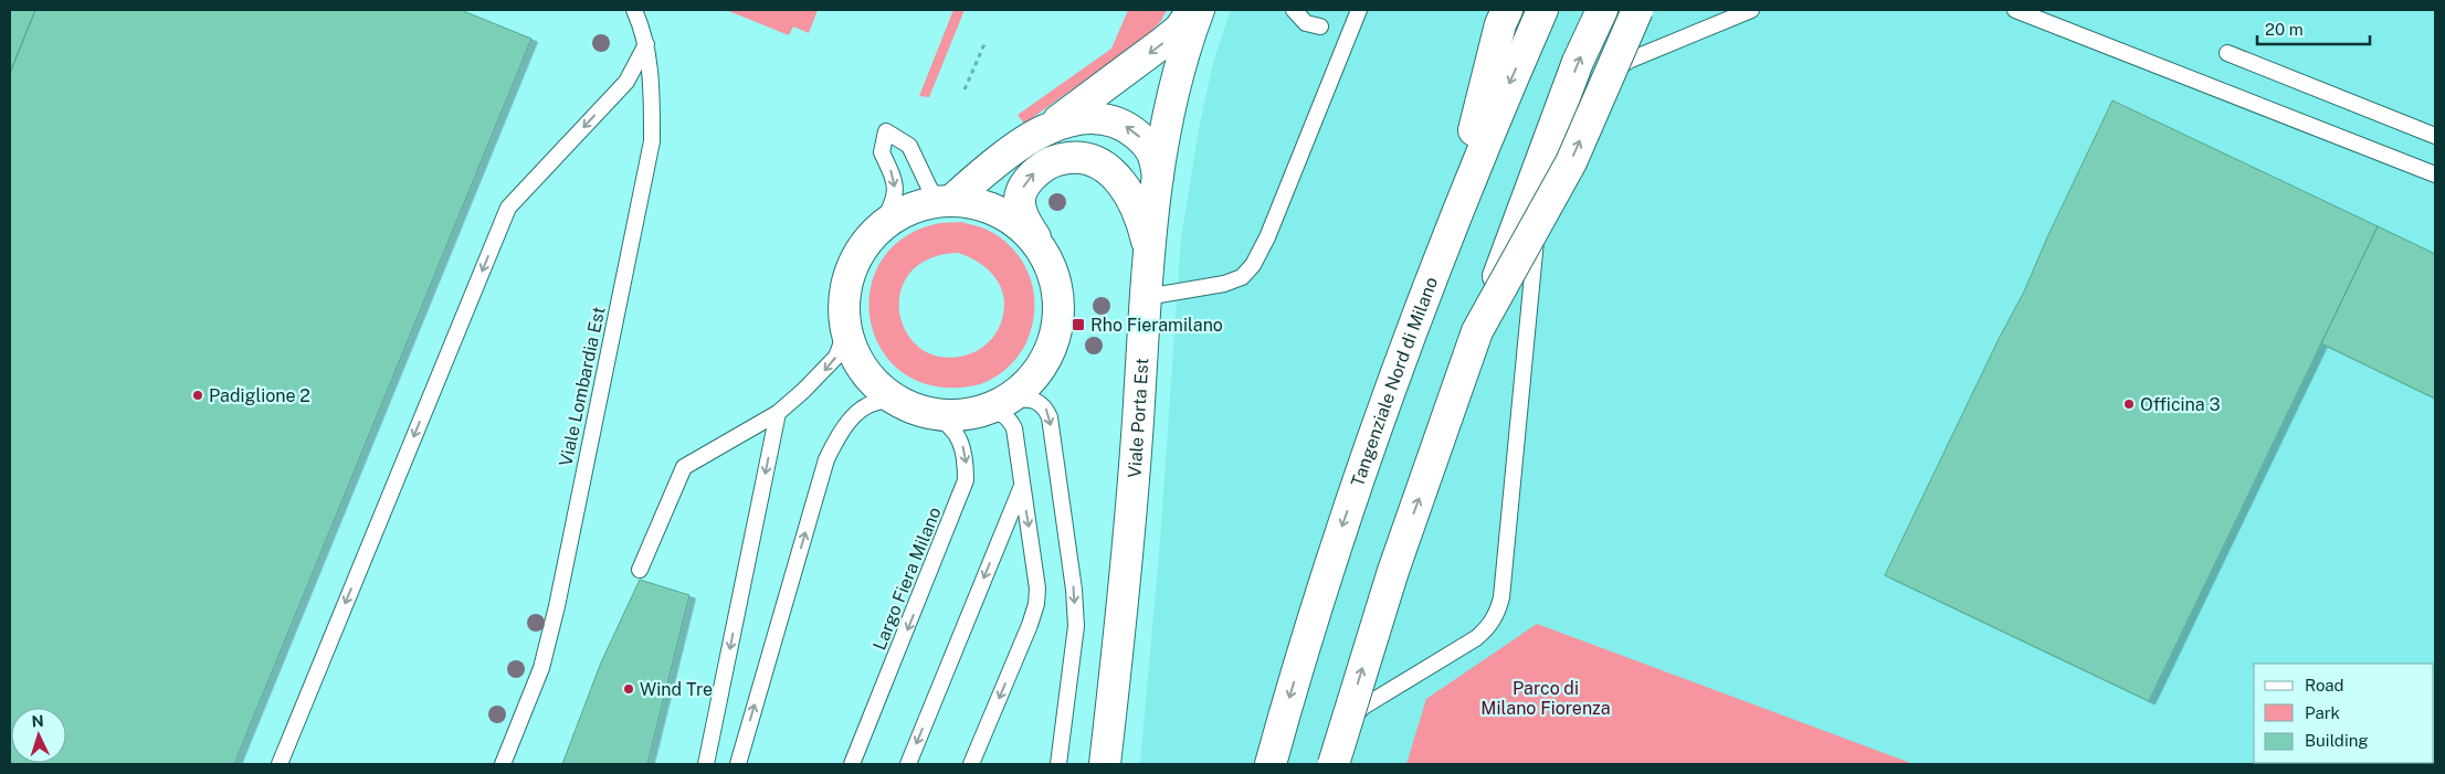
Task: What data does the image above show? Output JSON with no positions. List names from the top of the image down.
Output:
{
  "streets": {
    "main road": ["Tangenziale Nord di Milano", "Viale Porta Est"],
    "lane": ["Viale Lombardia Est", "Largo Fiera Milano"]
  },
  "parks": ["Parco di Milano Fiorenza"],
  "places": {
    "transit": ["Rho Fieramilano"],
    "other": ["Padiglione 2", "Officina 3", "Wind Tre"]
  },
  "legend": ["Road", "Park", "Building"],
  "scale_bar": "20 m",
  "north": "top"
}
